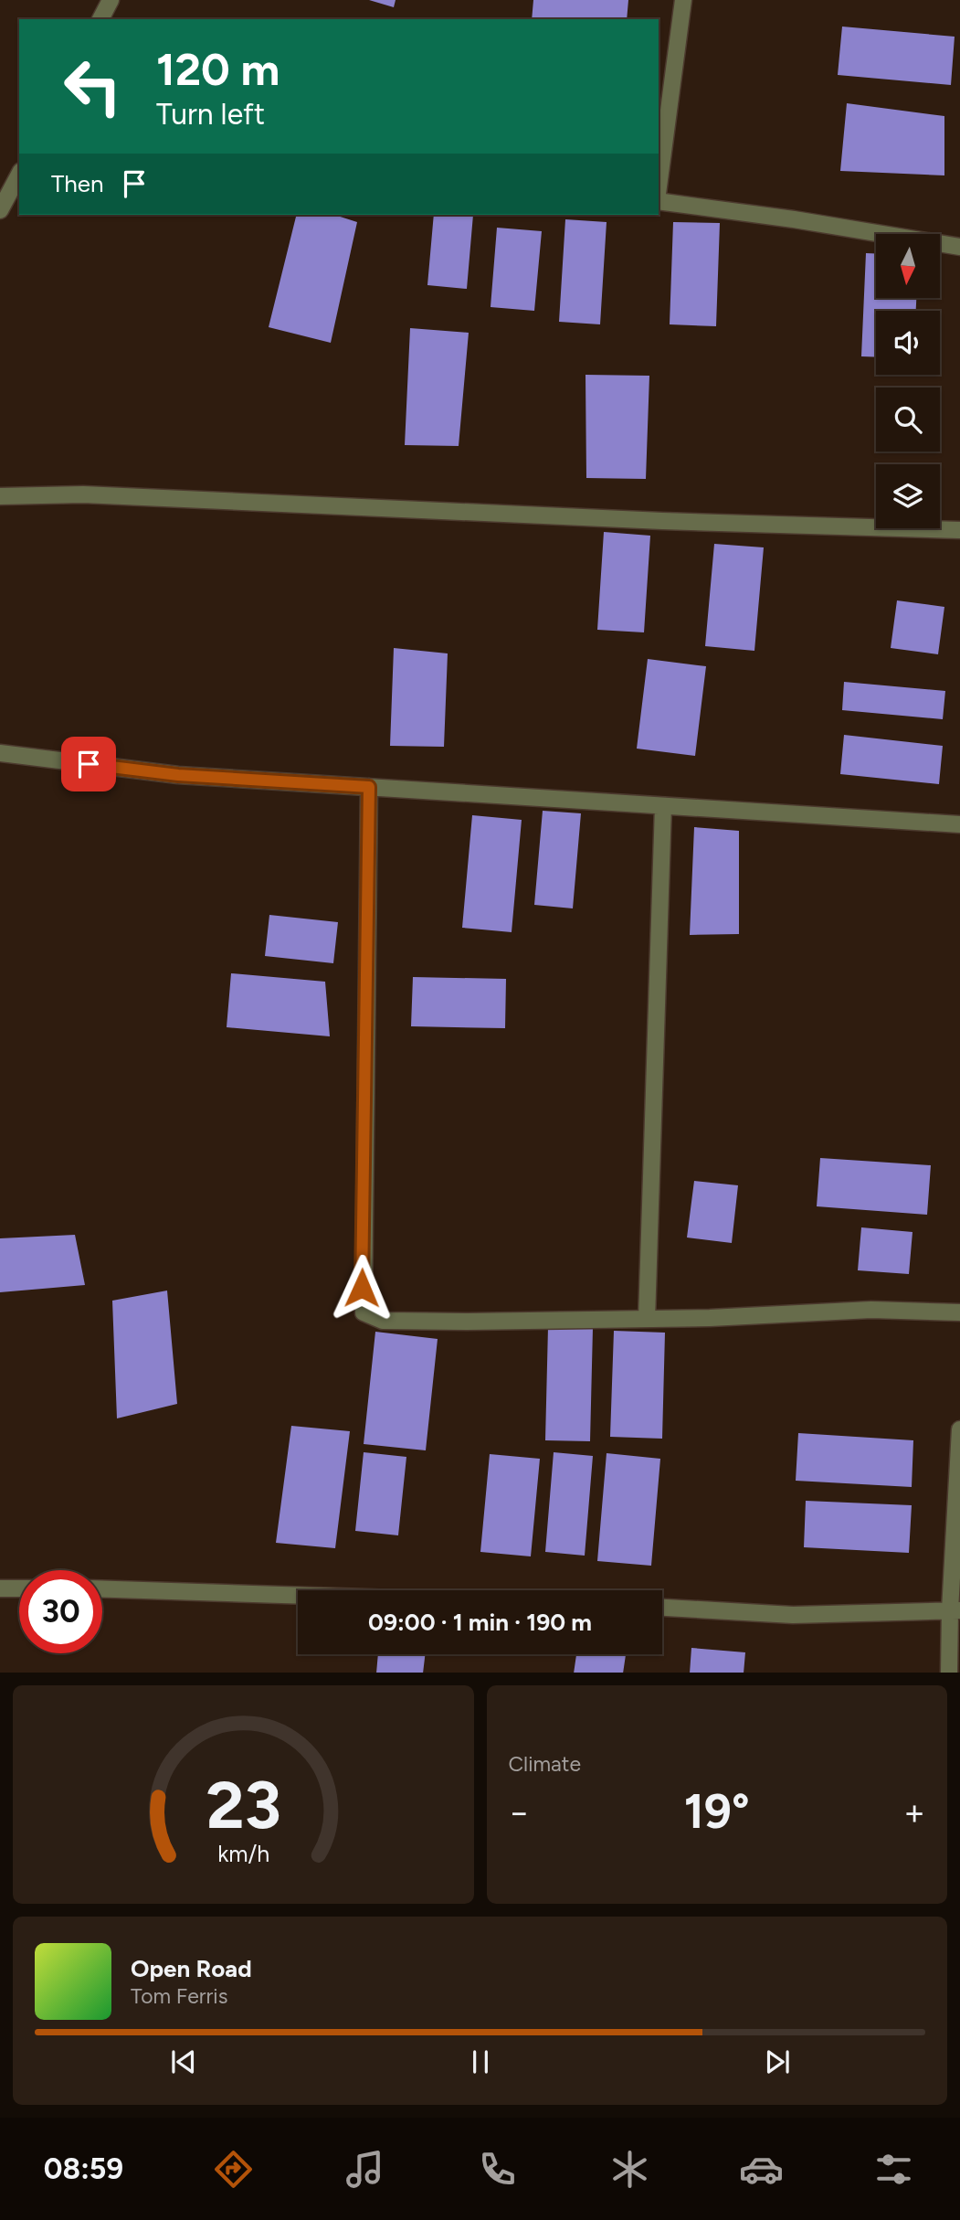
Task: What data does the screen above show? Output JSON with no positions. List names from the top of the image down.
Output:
{
  "north": "bottom",
  "page": {
    "turn": ["120 m", "Turn left"],
    "then": "Then",
    "limit": "30",
    "trip": "09:00 · 1 min · 190 m",
    "tile": "Climate",
    "heat": ["−", "19°", "+"],
    "song": ["Open Road", "Tom Ferris"],
    "tabs": "08:59",
    "gauge": ["23", "km/h"]
  }
}
